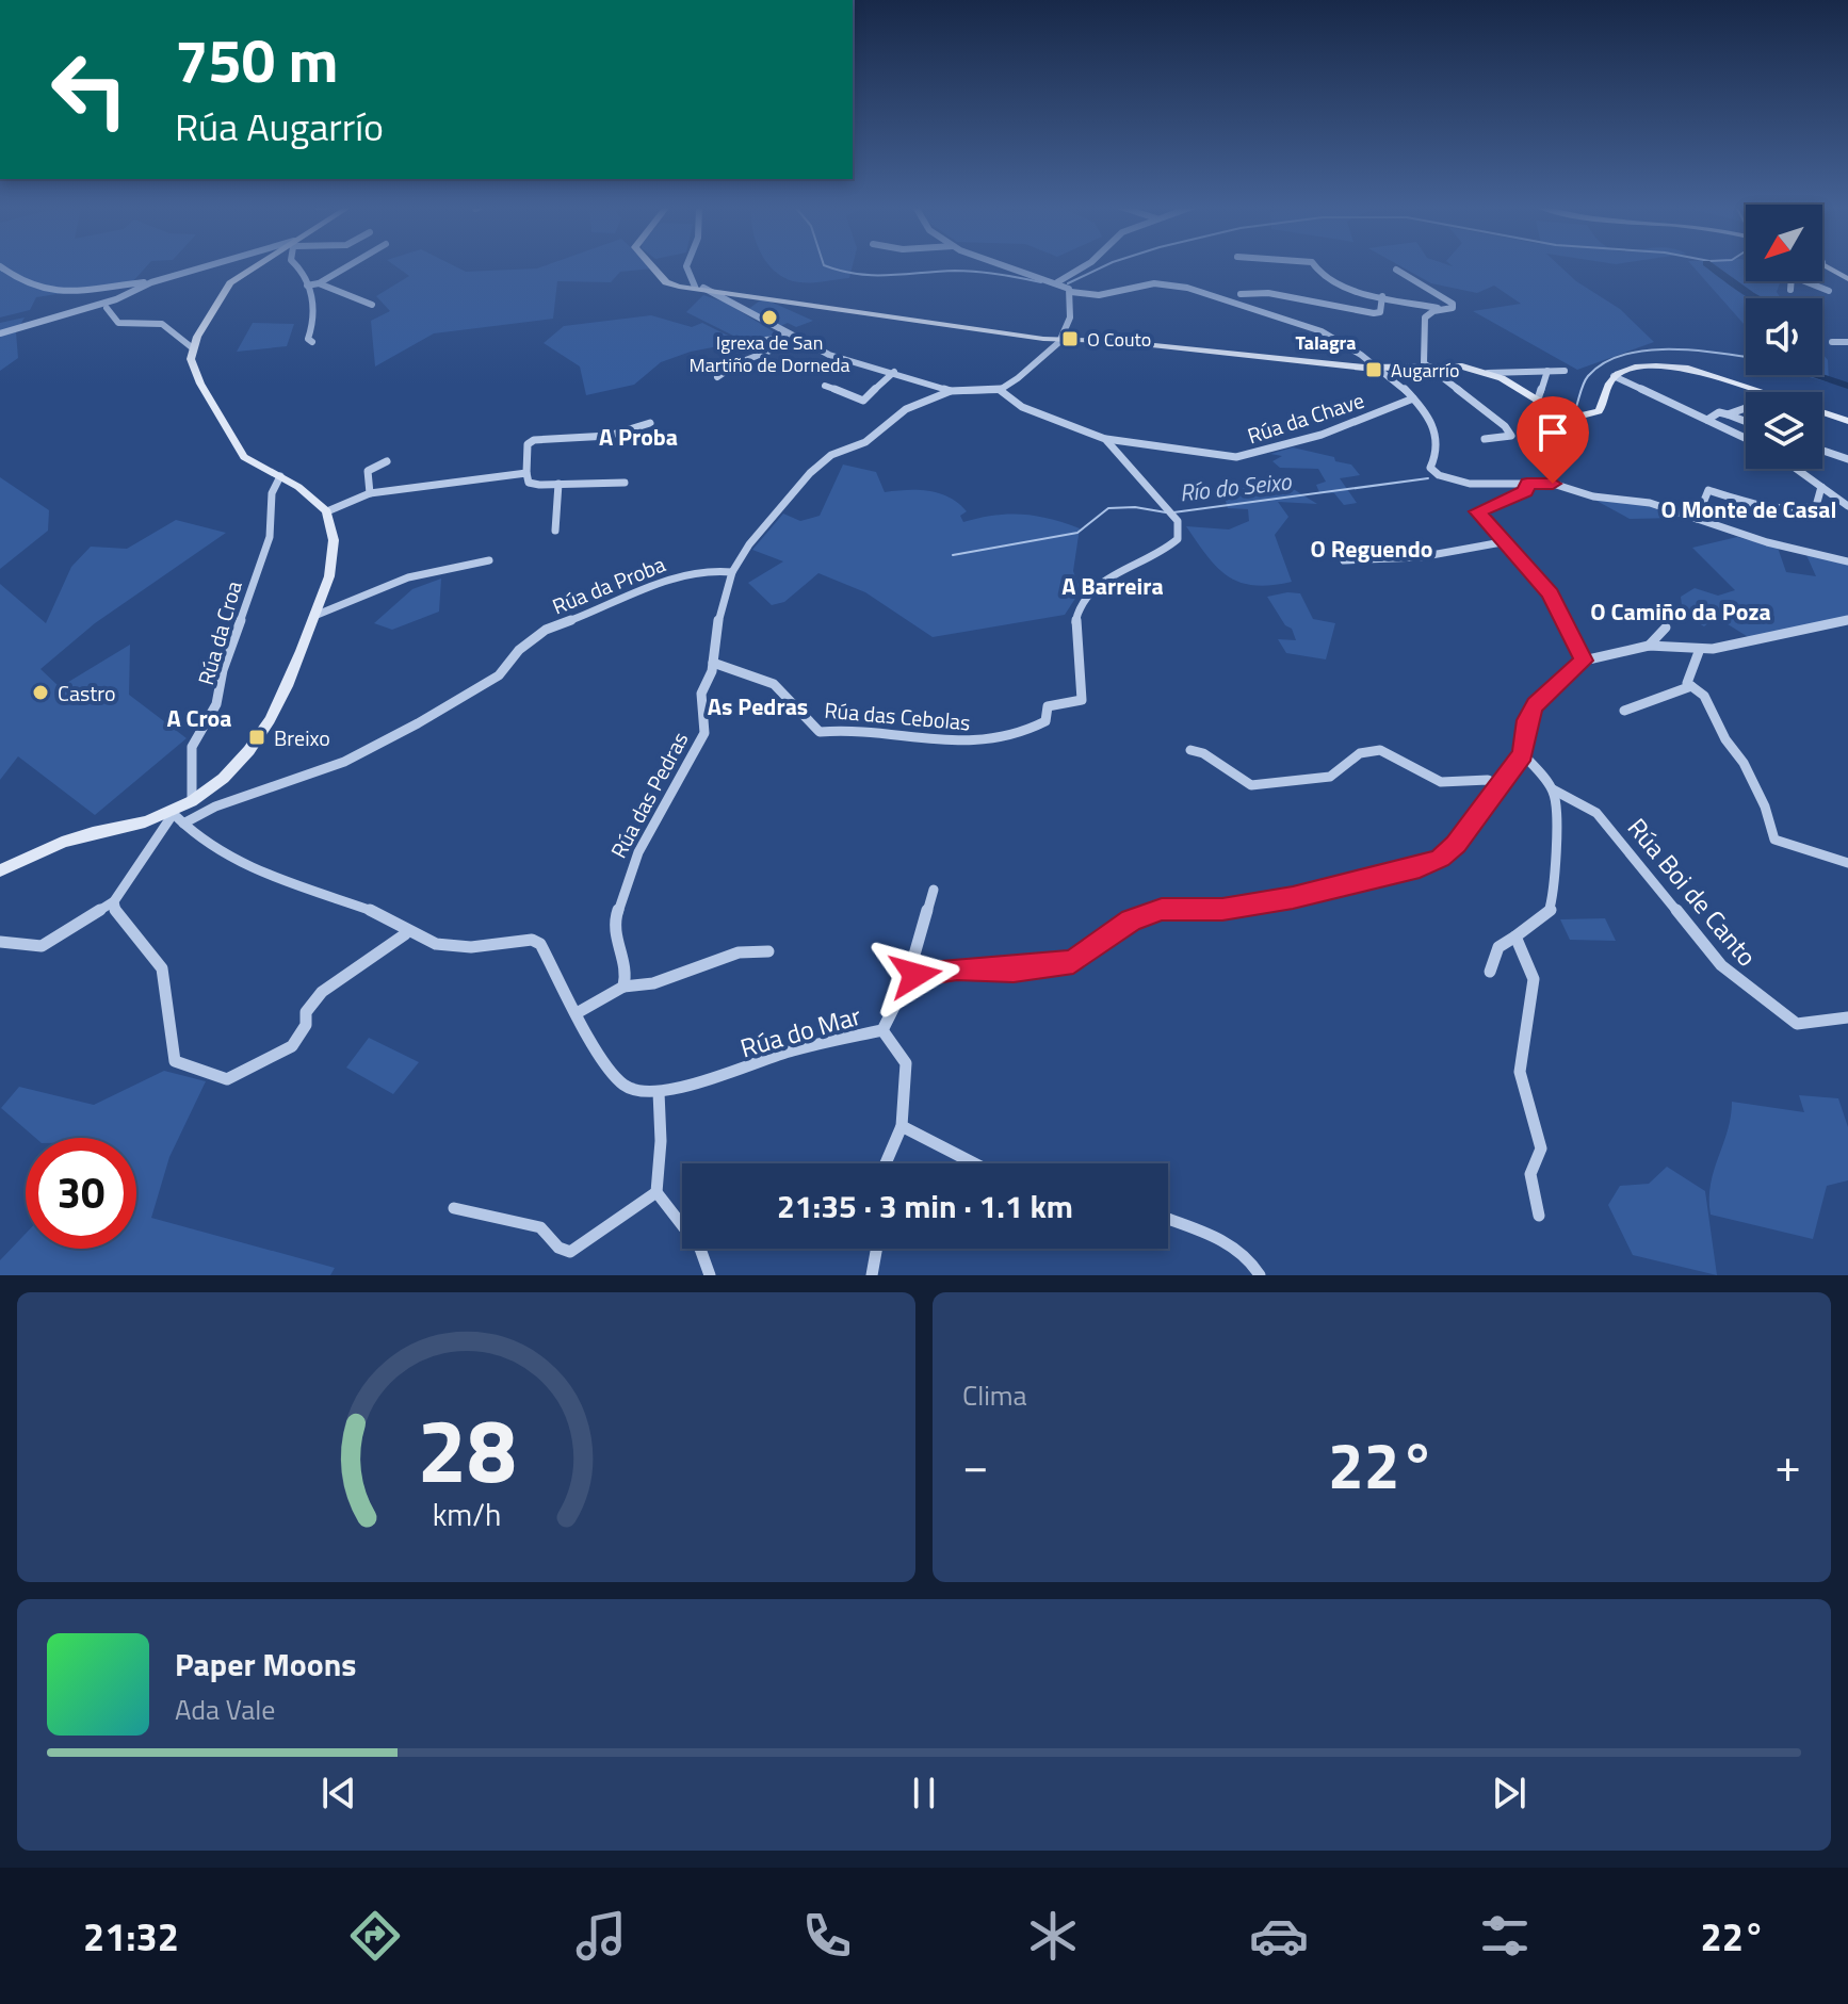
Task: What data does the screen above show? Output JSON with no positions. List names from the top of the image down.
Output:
{
  "streets": {
    "street": [
      "Rúa da Chave",
      "Rúa da Proba",
      "Rúa da Croa",
      "Rúa das Cebolas",
      "Rúa das Pedras",
      "Rúa Boi de Canto",
      "Rúa do Mar"
    ]
  },
  "crossings": [
    ["Rúa da Chave", "Rúa das Cebolas"],
    ["Rúa da Proba", "Rúa das Pedras"],
    ["Rúa das Cebolas", "Rúa das Pedras"]
  ],
  "districts": [
    "Talagra",
    "A Proba",
    "O Monte de Casal",
    "O Reguendo",
    "A Barreira",
    "O Camiño da Poza",
    "As Pedras",
    "A Croa"
  ],
  "water": ["Río do Seixo"],
  "places": {
    "other": ["Igrexa de San Martiño de Dorneda", "Castro"],
    "transit": ["O Couto", "Augarrío", "Breixo"]
  },
  "north": "bottom left",
  "page": {
    "turn": ["750 m", "Rúa Augarrío"],
    "limit": "30",
    "trip": "21:35 · 3 min · 1.1 km",
    "tile": "Clima",
    "heat": ["−", "22°", "+"],
    "song": ["Paper Moons", "Ada Vale"],
    "tabs": ["21:32", "22°"],
    "gauge": ["28", "km/h"]
  }
}
